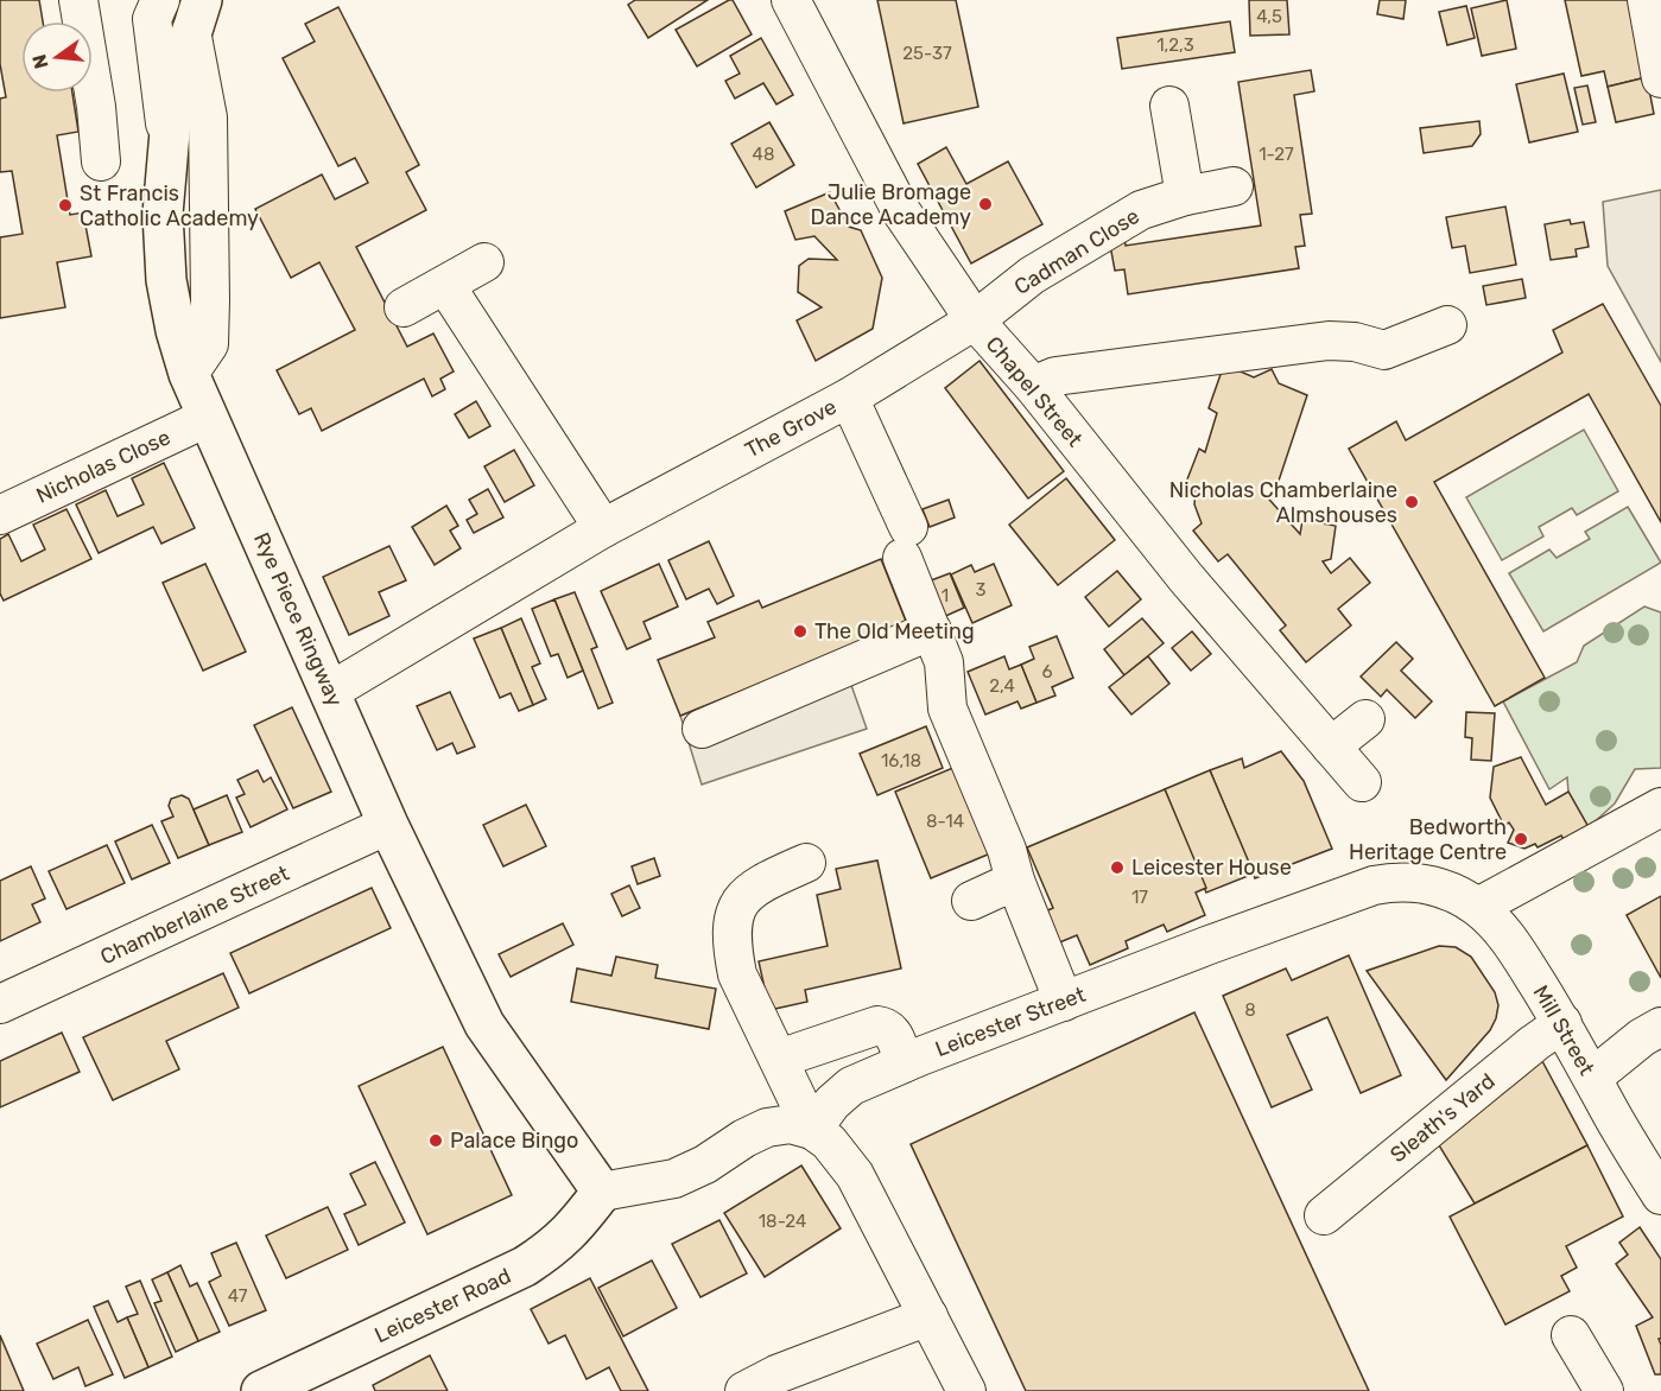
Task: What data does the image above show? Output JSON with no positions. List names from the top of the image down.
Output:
{
  "streets": {
    "main road": ["Rye Piece Ringway", "Leicester Road"],
    "street": [
      "Cadman Close",
      "Chapel Street",
      "The Grove",
      "Nicholas Close",
      "Chamberlaine Street",
      "Leicester Street",
      "Mill Street",
      "Sleath's Yard"
    ]
  },
  "crossings": [
    ["Cadman Close", "Chapel Street"],
    ["Cadman Close", "The Grove"],
    ["Chapel Street", "The Grove"],
    ["The Grove", "Rye Piece Ringway"],
    ["Nicholas Close", "Rye Piece Ringway"],
    ["Rye Piece Ringway", "Chamberlaine Street"],
    ["Rye Piece Ringway", "Leicester Road"],
    ["Leicester Street", "Mill Street"],
    ["Mill Street", "Sleath's Yard"]
  ],
  "places": [
    "Julie Bromage Dance Academy",
    "St Francis Catholic Academy",
    "Nicholas Chamberlaine Almshouses",
    "The Old Meeting",
    "Bedworth Heritage Centre",
    "Leicester House",
    "Palace Bingo"
  ],
  "house_numbers": [
    "4,5",
    "1,2,3",
    "25-37",
    "48",
    "1-27",
    "3",
    "1",
    "6",
    "2,4",
    "16,18",
    "8-14",
    "17",
    "8",
    "18-24",
    "47"
  ],
  "north": "left"
}
